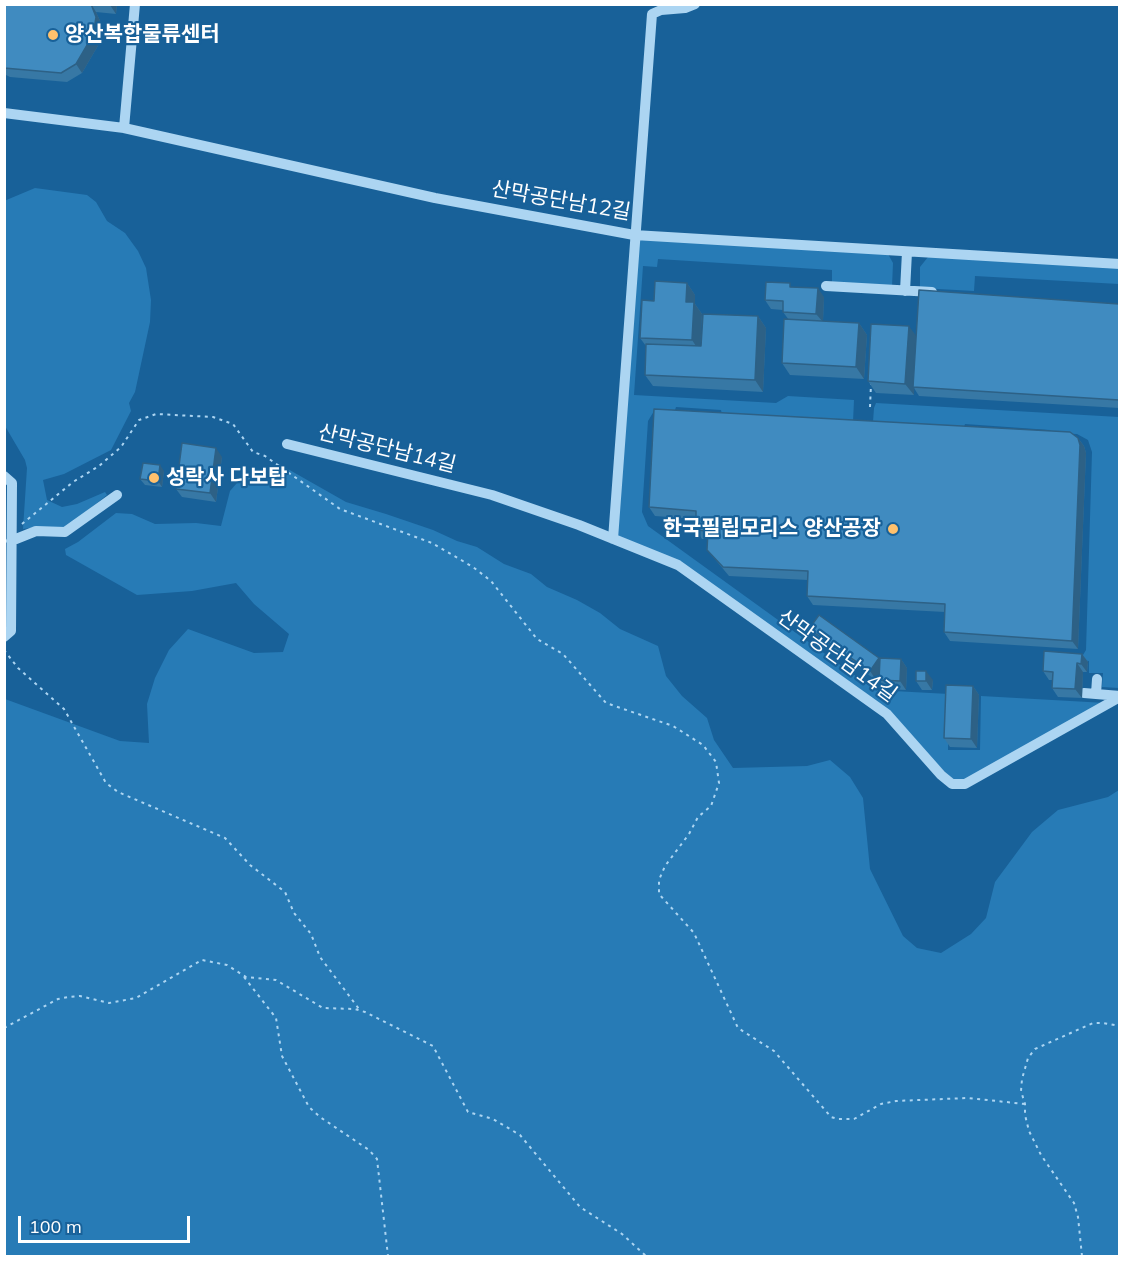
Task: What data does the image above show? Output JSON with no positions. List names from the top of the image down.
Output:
{
  "streets": {
    "street": ["산막공단남12길", "산막공단남14길"]
  },
  "places": ["양산복합물류센터", "성락사 다보탑", "한국필립모리스 양산공장"],
  "scale_bar": "100 m"
}
